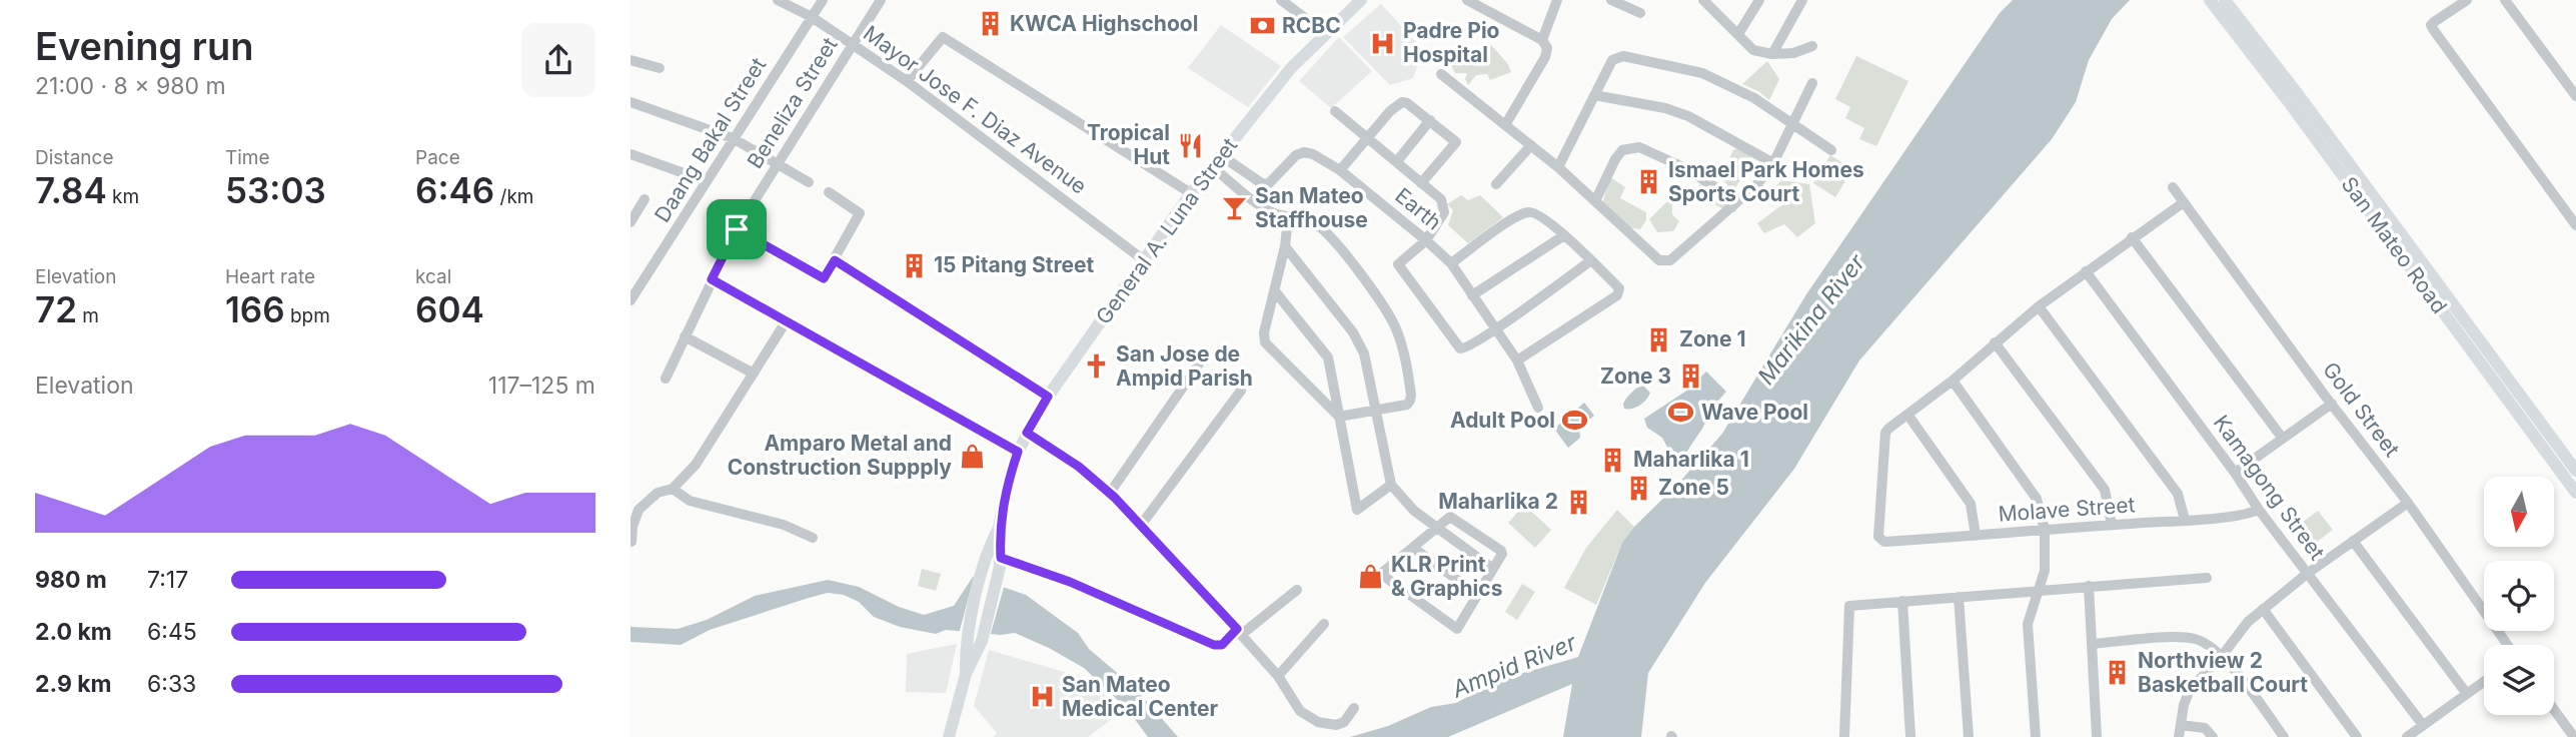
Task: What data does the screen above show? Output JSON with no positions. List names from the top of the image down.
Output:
{
  "streets": {
    "main road": ["General A. Luna Street", "San Mateo Road"],
    "street": [
      "Beneliza Street",
      "Mayor Jose F. Diaz Avenue",
      "Daang Bakal Street",
      "Earth",
      "Gold Street",
      "Kamagong Street",
      "Molave Street"
    ]
  },
  "crossings": [
    ["Beneliza Street", "Mayor Jose F. Diaz Avenue"],
    ["Mayor Jose F. Diaz Avenue", "Daang Bakal Street"],
    ["Mayor Jose F. Diaz Avenue", "General A. Luna Street"],
    ["Earth", "General A. Luna Street"],
    ["Kamagong Street", "Molave Street"]
  ],
  "water": ["Marikina River", "Ampid River"],
  "places": {
    "building": [
      "KWCA Highschool",
      "Ismael Park Homes Sports Court",
      "15 Pitang Street",
      "Zone 1",
      "Zone 3",
      "Maharlika 1",
      "Zone 5",
      "Maharlika 2",
      "Northview 2 Basketball Court"
    ],
    "bank": ["RCBC"],
    "hospital": ["Padre Pio Hospital", "San Mateo Medical Center"],
    "restaurant": ["Tropical Hut"],
    "bar": ["San Mateo Staffhouse"],
    "church": ["San Jose de Ampid Parish"],
    "sports": ["Wave Pool", "Adult Pool"],
    "shop": ["Amparo Metal and Construction Suppply", "KLR Print & Graphics"]
  },
  "north": "bottom",
  "page": {
    "heading": ["Evening run", "21:00 · 8 × 980 m"],
    "stats": [
      ["Distance", "7.84 km"],
      ["Time", "53:03"],
      ["Pace", "6:46 /km"],
      ["Elevation", "72 m"],
      ["Heart rate", "166 bpm"],
      ["kcal", "604"]
    ],
    "chart": ["Elevation", "117–125 m"],
    "list": [
      {
        "name": "980 m",
        "note": "7:17"
      },
      {
        "name": "2.0 km",
        "note": "6:45"
      },
      {
        "name": "2.9 km",
        "note": "6:33"
      }
    ]
  }
}
